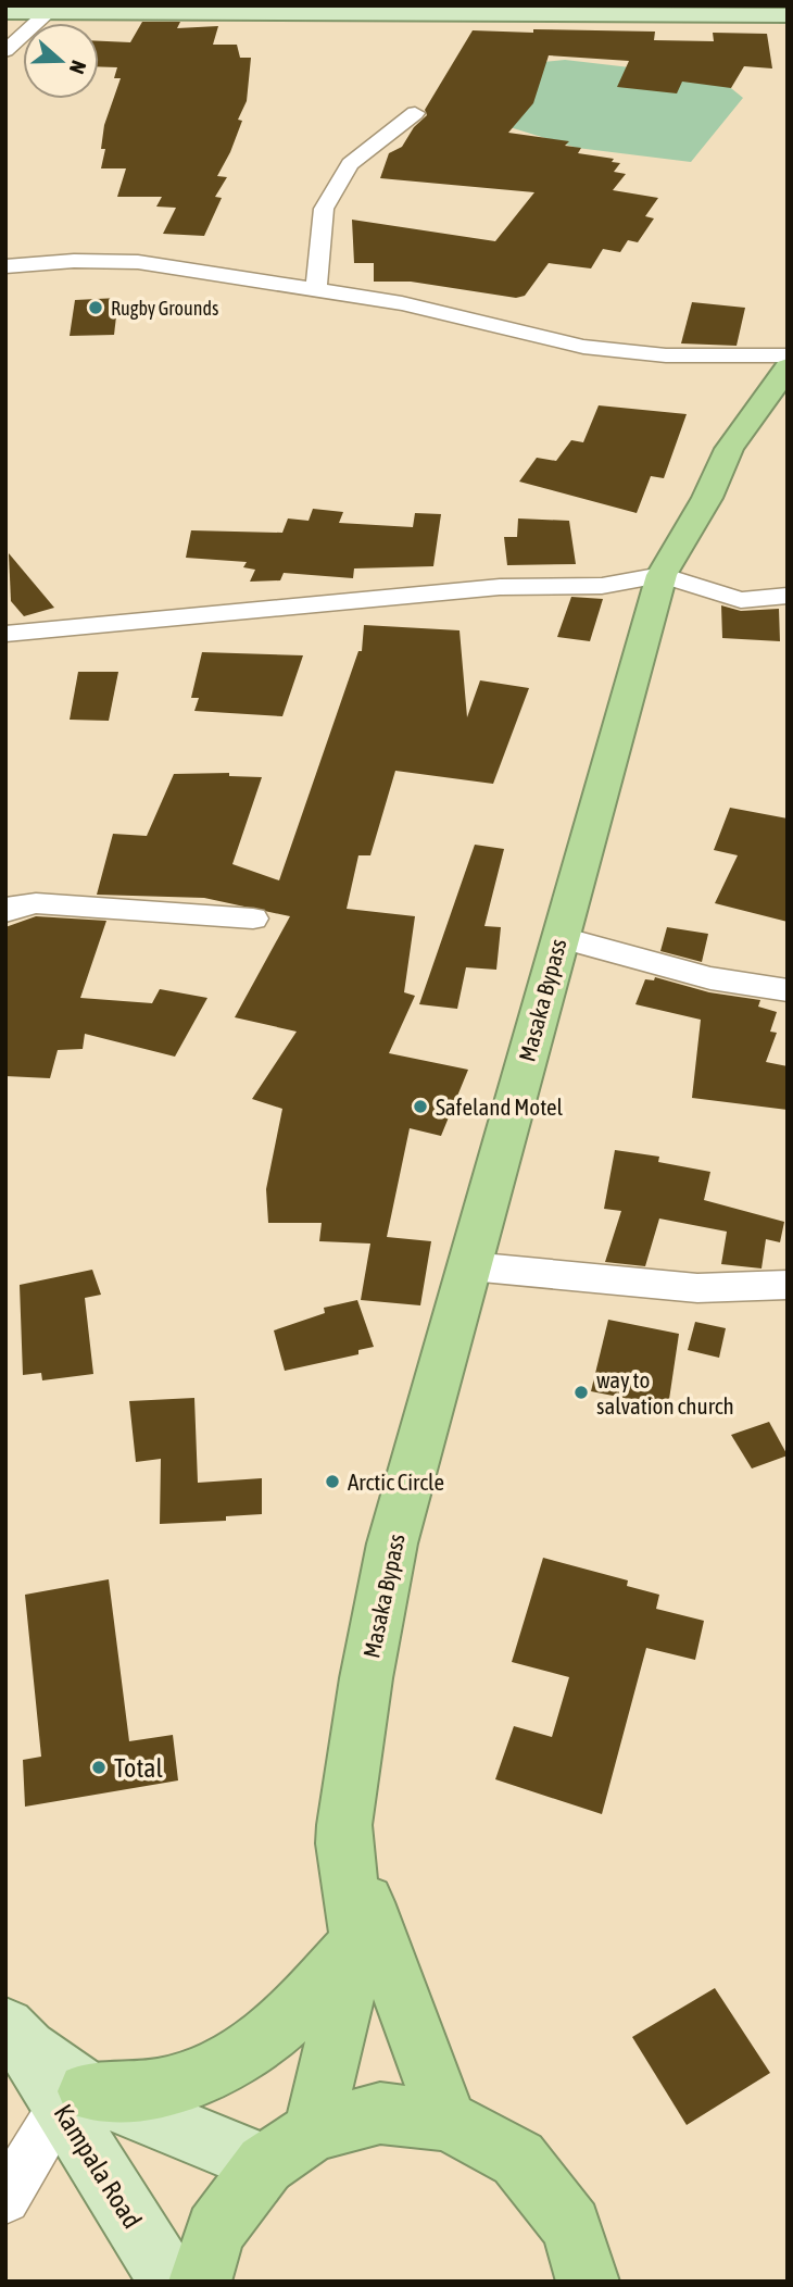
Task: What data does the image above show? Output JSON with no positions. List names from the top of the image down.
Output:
{
  "streets": {
    "highway": ["Masaka Bypass"],
    "main road": ["Kampala Road"]
  },
  "places": [
    "Rugby Grounds",
    "Safeland Motel",
    "way to salvation church",
    "Arctic Circle",
    "Total"
  ],
  "north": "right"
}
